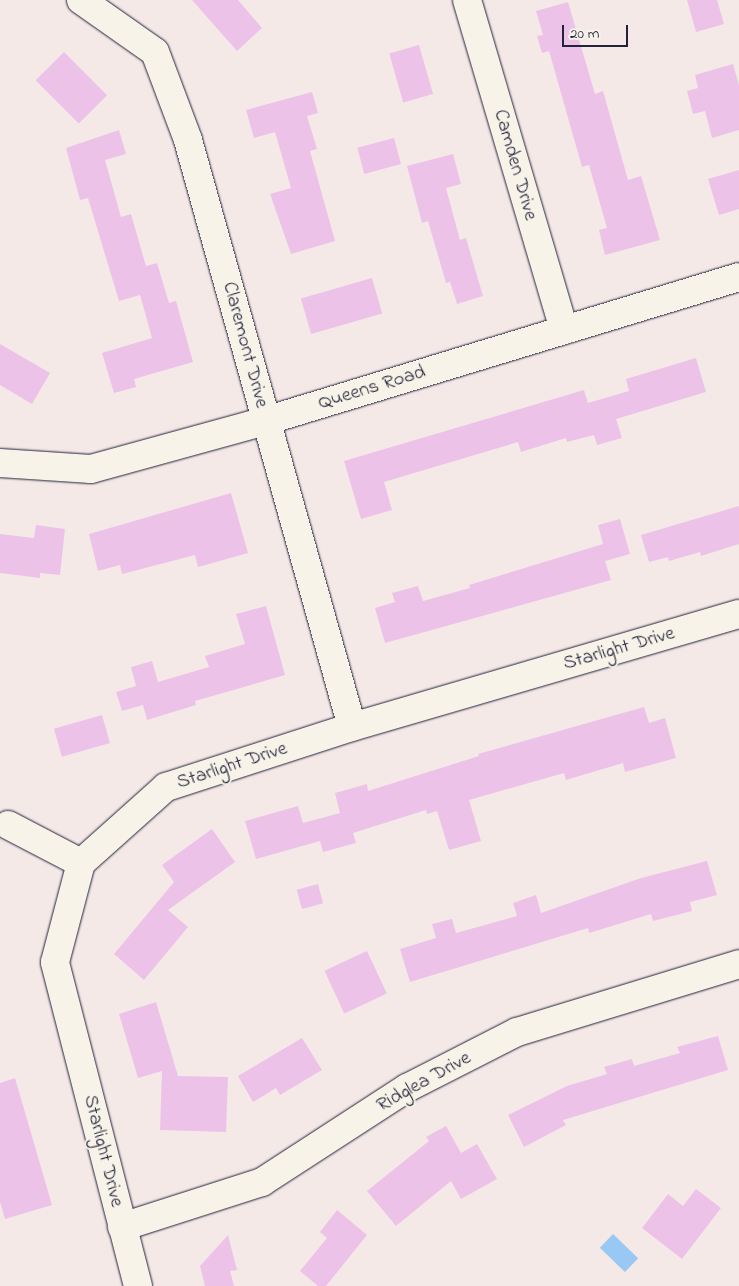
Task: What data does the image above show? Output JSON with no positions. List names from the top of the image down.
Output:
{
  "streets": {
    "street": [
      "Camden Drive",
      "Claremont Drive",
      "Queens Road",
      "Starlight Drive",
      "Ridglea Drive"
    ]
  },
  "crossings": [
    ["Camden Drive", "Queens Road"],
    ["Claremont Drive", "Queens Road"],
    ["Claremont Drive", "Starlight Drive"],
    ["Starlight Drive", "Ridglea Drive"]
  ],
  "scale_bar": "20 m"
}
